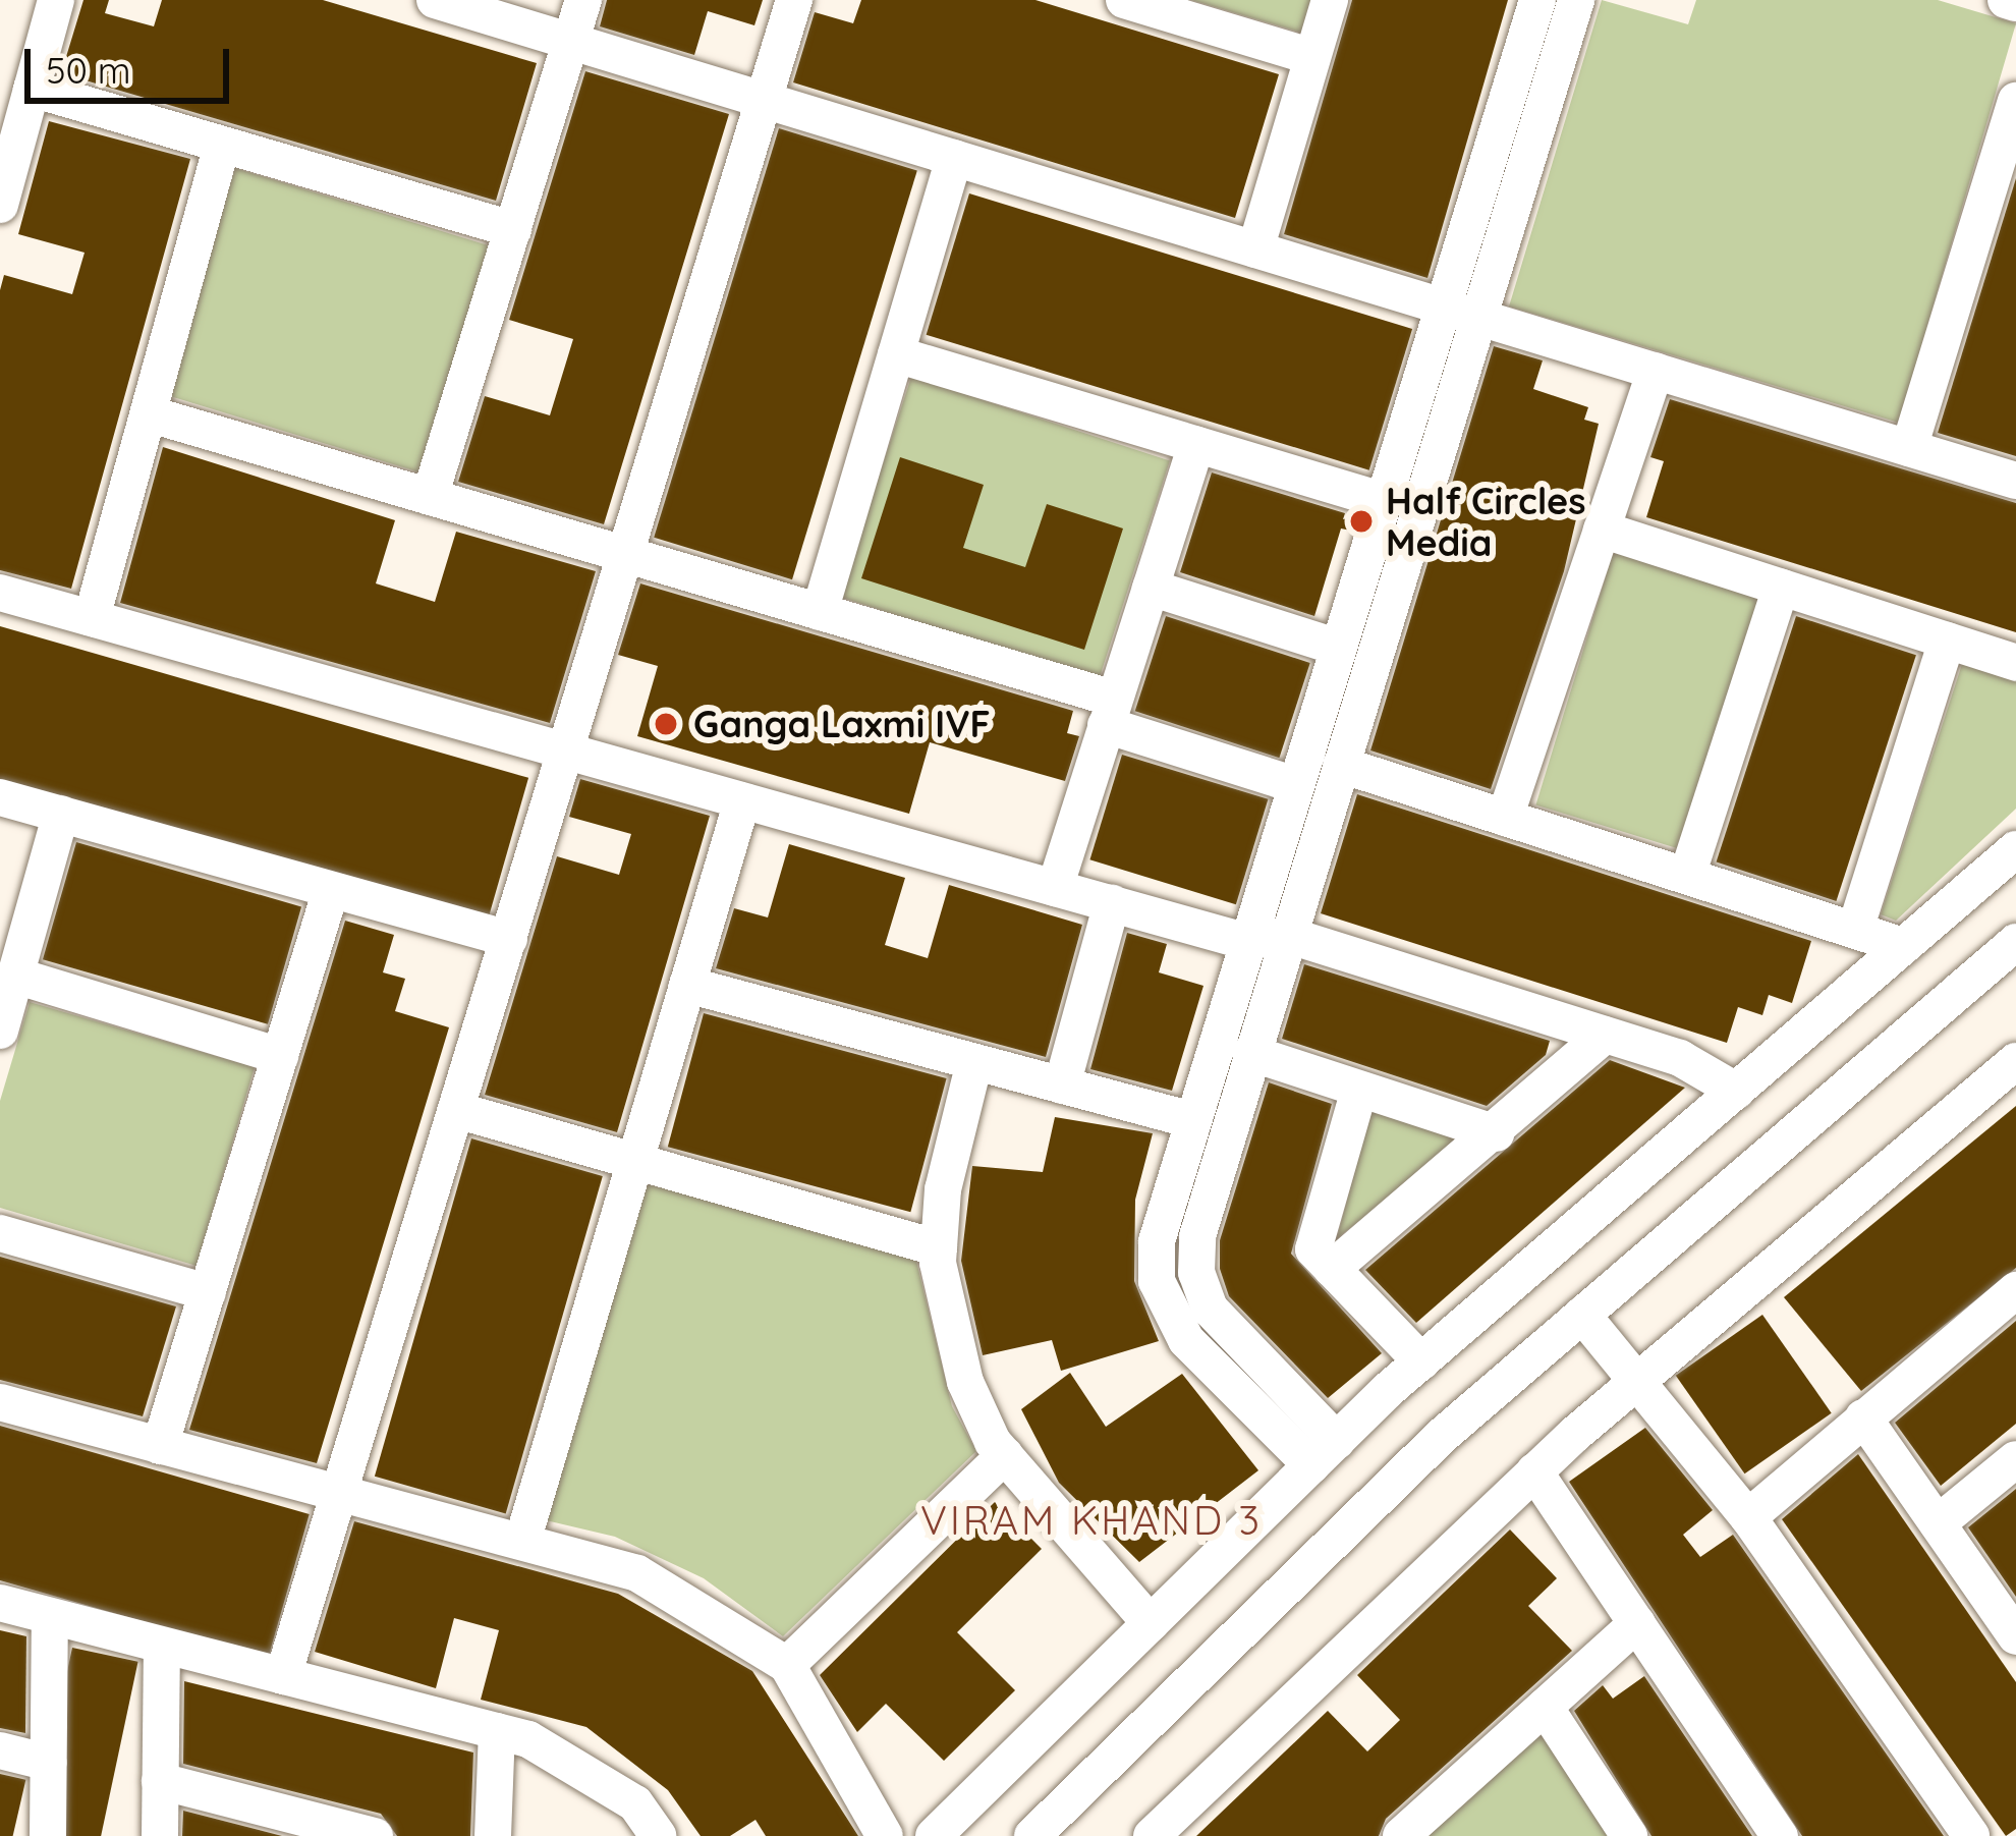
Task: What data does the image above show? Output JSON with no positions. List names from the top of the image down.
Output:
{
  "districts": ["VIRAM KHAND 3"],
  "places": ["Half Circles Media", "Ganga Laxmi IVF"],
  "scale_bar": "50 m"
}
